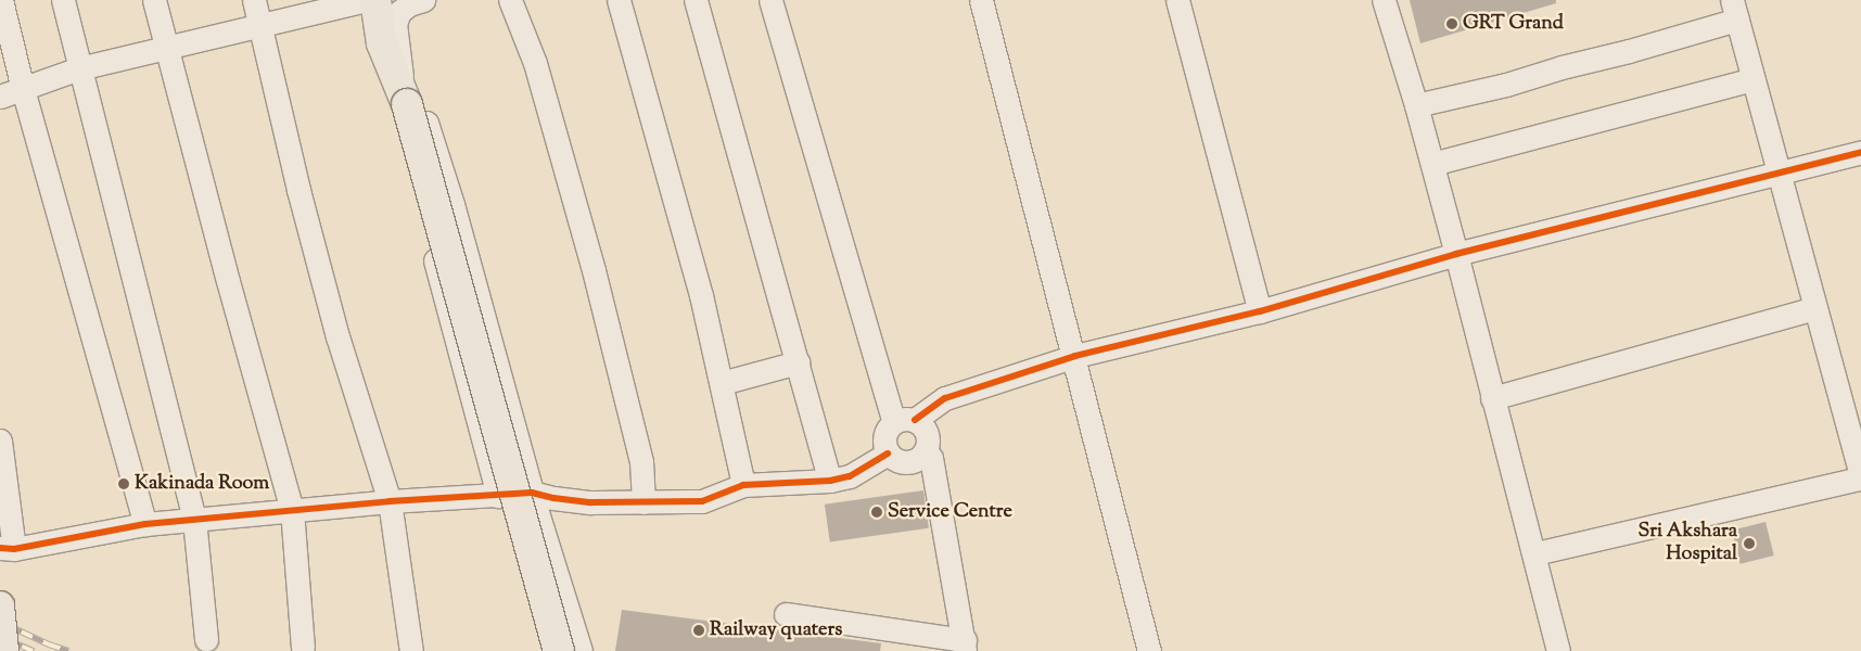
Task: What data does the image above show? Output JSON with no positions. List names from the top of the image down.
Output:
{
  "places": [
    "GRT Grand",
    "Kakinada Room",
    "Service Centre",
    "Sri Akshara Hospital",
    "Railway quaters"
  ]
}
